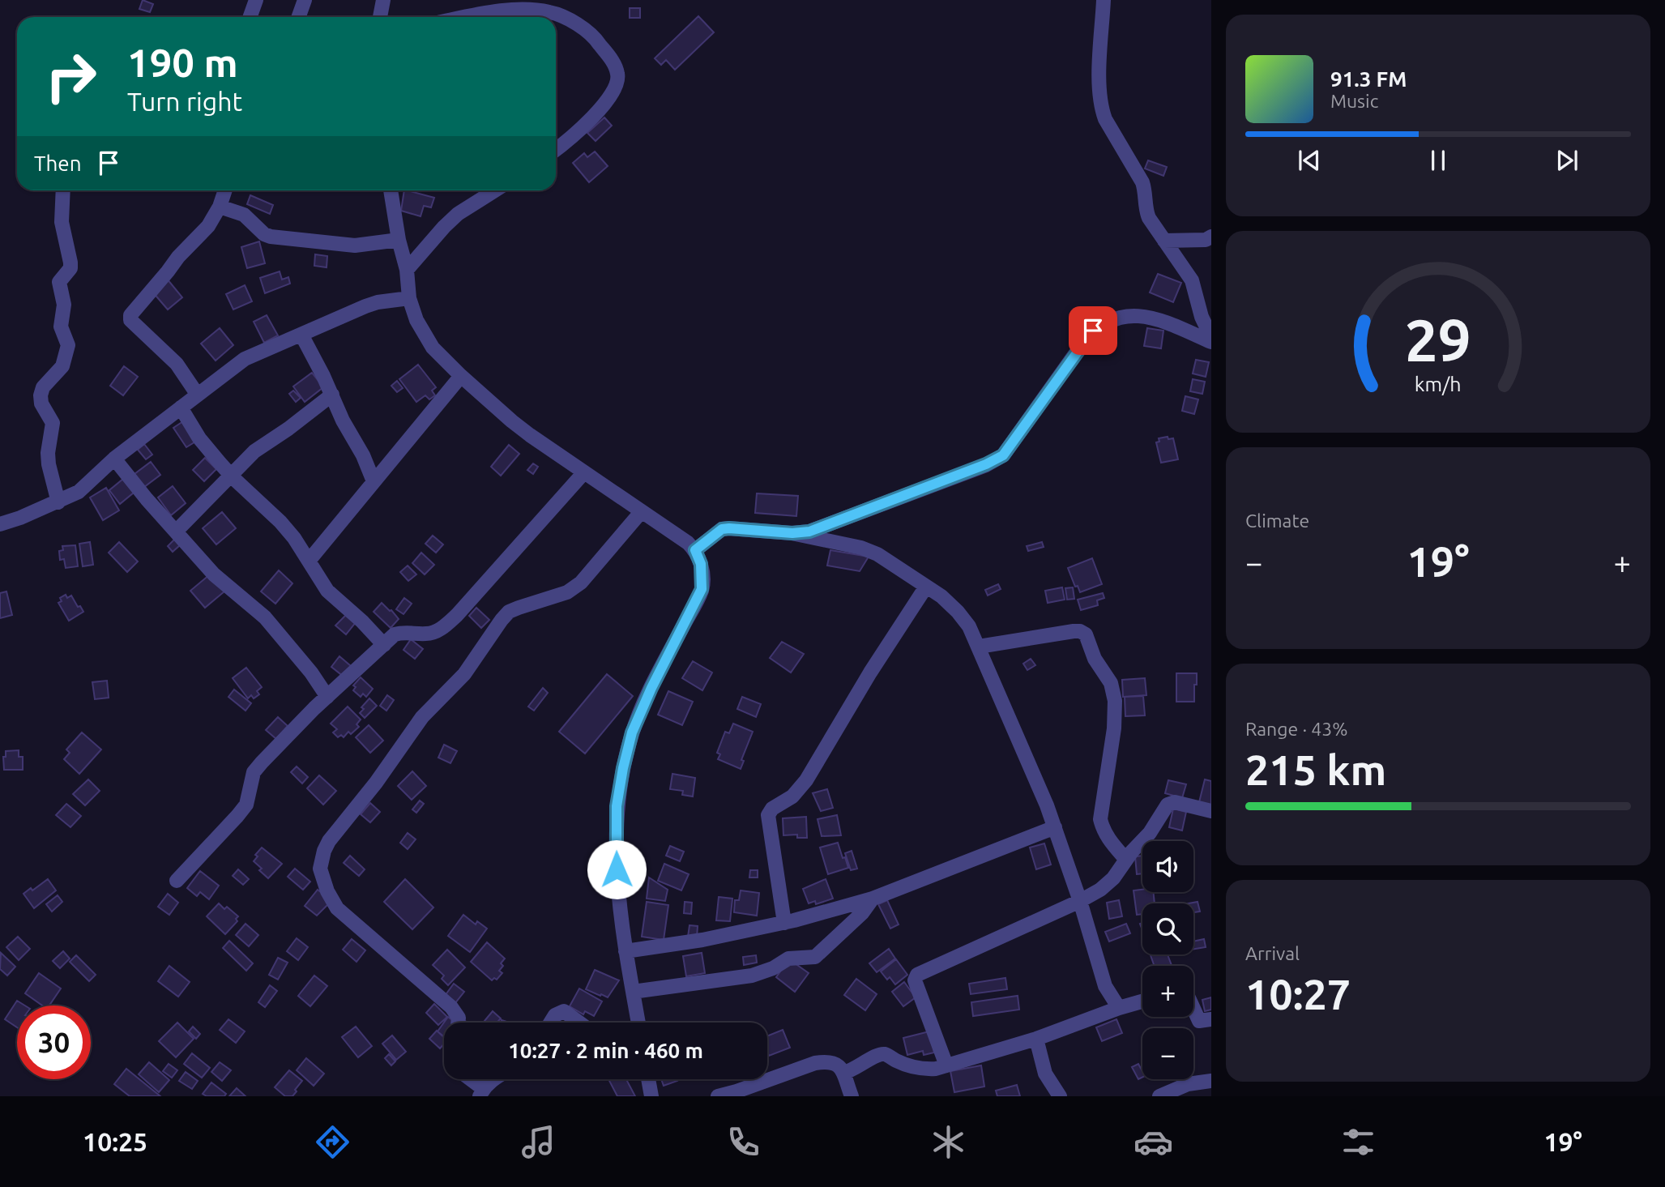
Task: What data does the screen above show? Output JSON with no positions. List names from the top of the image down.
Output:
{
  "page": {
    "turn": ["190 m", "Turn right"],
    "song": ["91.3 FM", "Music"],
    "then": "Then",
    "tile": [
      "Climate",
      ["Range · 43%", "215 km"],
      ["Arrival", "10:27"]
    ],
    "heat": ["−", "19°", "+"],
    "map_buttons": ["+", "−"],
    "limit": "30",
    "trip": "10:27 · 2 min · 460 m",
    "tabs": ["10:25", "19°"],
    "gauge": ["29", "km/h"]
  }
}
